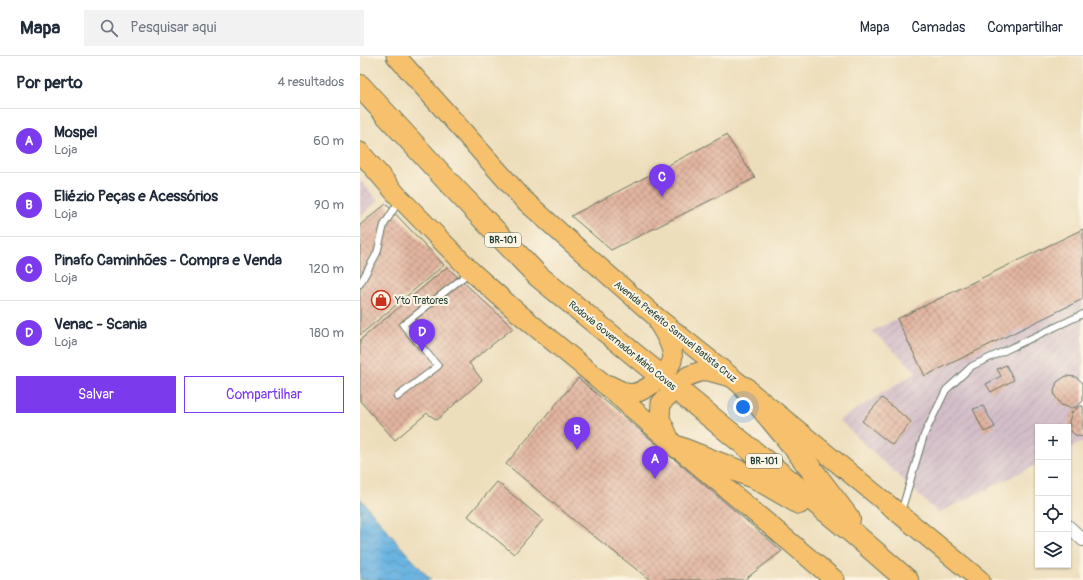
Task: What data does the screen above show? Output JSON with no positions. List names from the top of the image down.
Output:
{
  "streets": {
    "highway": ["BR-101", "Rodovia Governador Mário Covas"],
    "main road": ["Avenida Prefeito Samuel Batista Cruz"]
  },
  "places": {
    "shop": ["Yto Tratores"]
  },
  "page": {
    "header": "Mapa",
    "search": "Pesquisar aqui",
    "nav": ["Mapa", "Camadas", "Compartilhar"],
    "heading": ["Por perto", "4 resultados"],
    "list": [
      {
        "mark": "A",
        "name": "Mospel",
        "note": "Loja",
        "value": "60 m"
      },
      {
        "mark": "B",
        "name": "Eliézio Peças e Acessórios",
        "note": "Loja",
        "value": "90 m"
      },
      {
        "mark": "C",
        "name": "Pinafo Caminhões - Compra e Venda",
        "note": "Loja",
        "value": "120 m"
      },
      {
        "mark": "D",
        "name": "Venac - Scania",
        "note": "Loja",
        "value": "180 m"
      }
    ],
    "pins": [
      "C",
      "D",
      "B",
      "A"
    ],
    "buttons": ["Salvar", "Compartilhar"],
    "map_buttons": ["+", "−"]
  }
}
